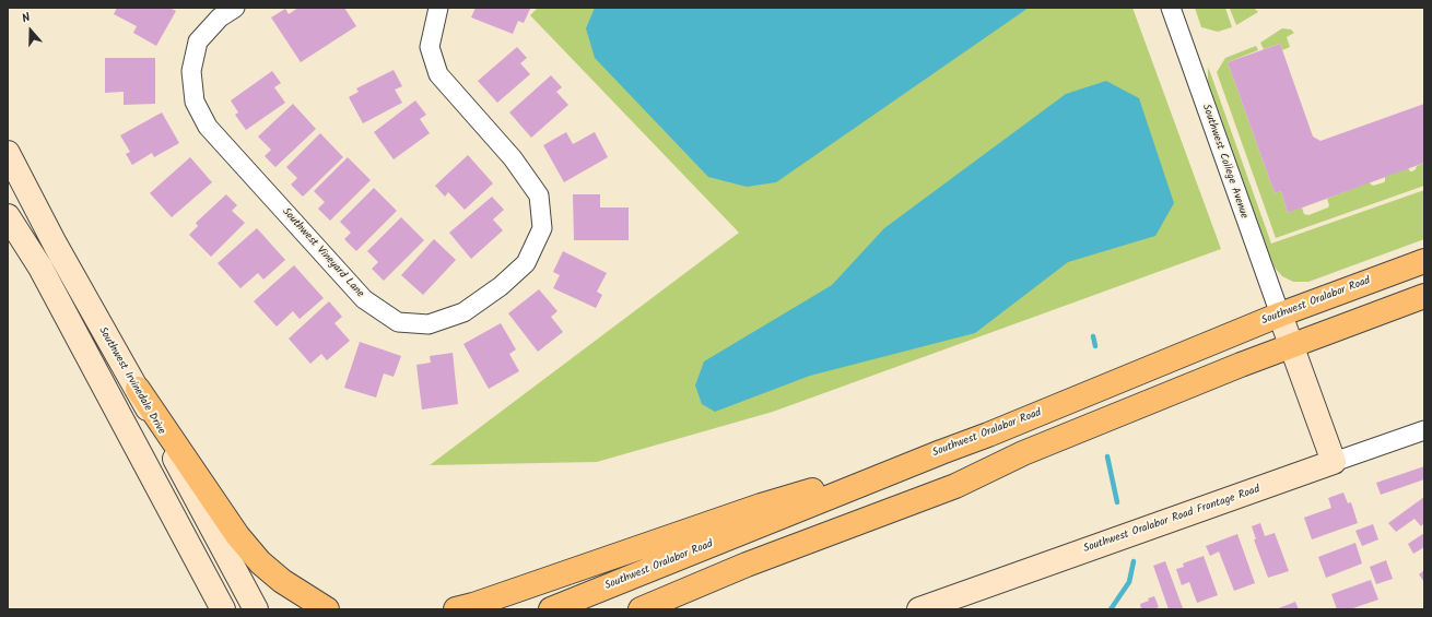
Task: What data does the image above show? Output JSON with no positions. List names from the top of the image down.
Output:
{
  "streets": {
    "main road": ["Southwest Oralabor Road", "Southwest Irvinedale Drive", "Southwest Oralabor Road Frontage Road"],
    "street": ["Southwest College Avenue", "Southwest Vineyard Lane"]
  },
  "crossings": [
    ["Southwest College Avenue", "Southwest Oralabor Road"]
  ],
  "north": "top"
}
